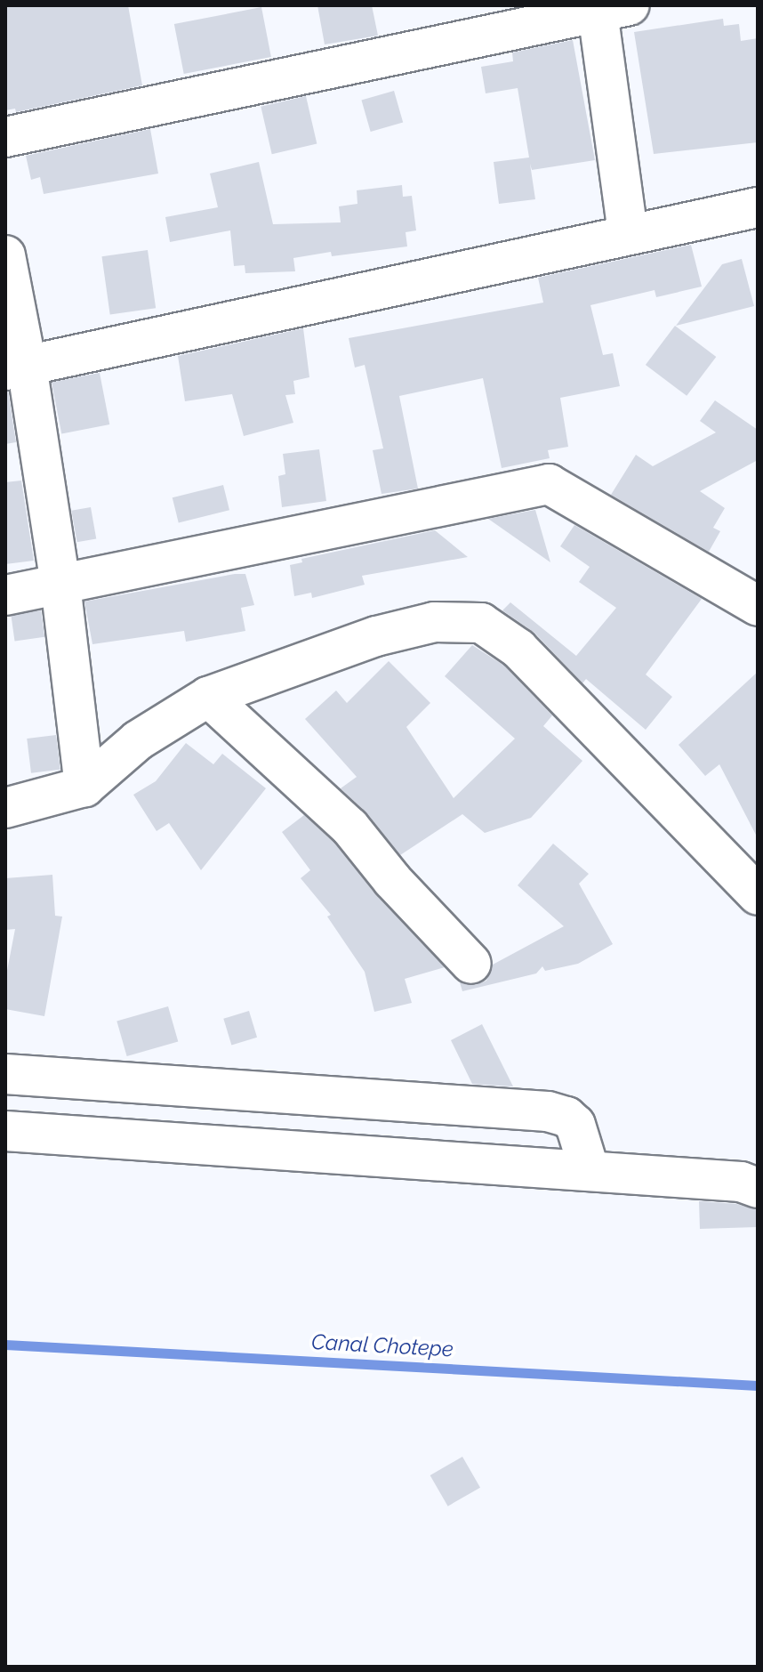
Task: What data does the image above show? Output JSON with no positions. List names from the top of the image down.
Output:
{
  "water": ["Canal Chotepe"]
}
